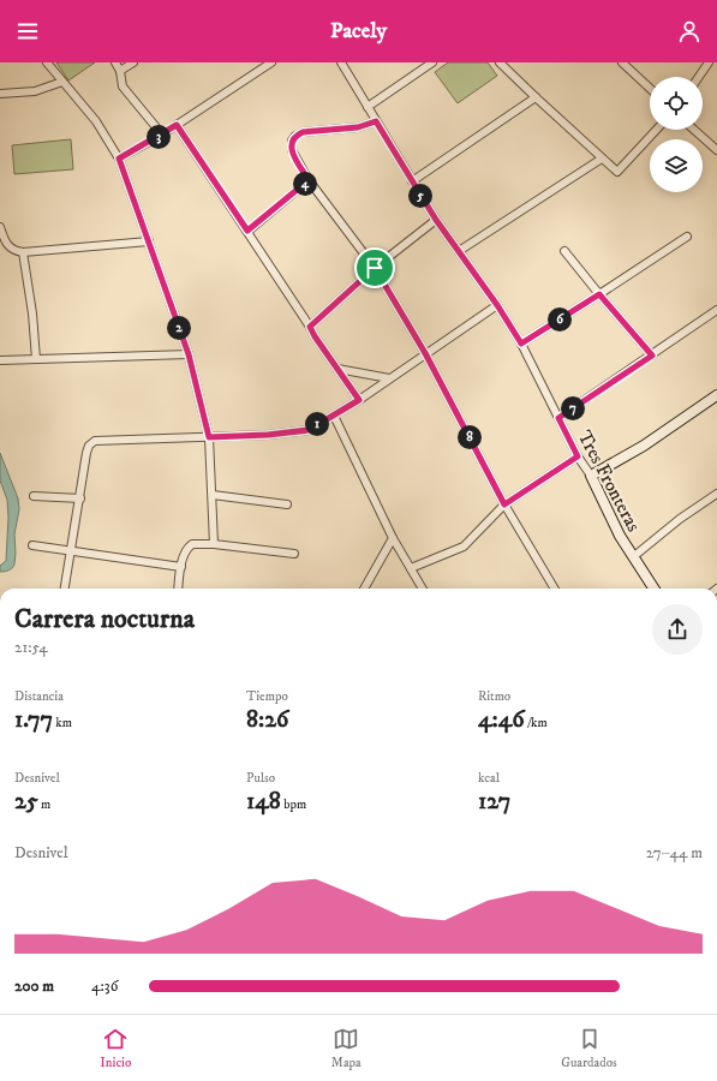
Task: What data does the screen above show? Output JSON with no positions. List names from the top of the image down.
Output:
{
  "streets": {
    "street": ["Tres Fronteras"]
  },
  "page": {
    "header": "Pacely",
    "pins": [
      "3",
      "4",
      "5",
      "6",
      "2",
      "7",
      "1",
      "8"
    ],
    "heading": ["Carrera nocturna", "21:54"],
    "stats": [
      ["Distancia", "1.77 km"],
      ["Tiempo", "8:26"],
      ["Ritmo", "4:46 /km"],
      ["Desnivel", "25 m"],
      ["Pulso", "148 bpm"],
      ["kcal", "127"]
    ],
    "chart": ["Desnivel", "27–44 m"],
    "list": [
      {
        "name": "200 m",
        "note": "4:36"
      }
    ],
    "tabs": ["Inicio", "Mapa", "Guardados"]
  }
}
